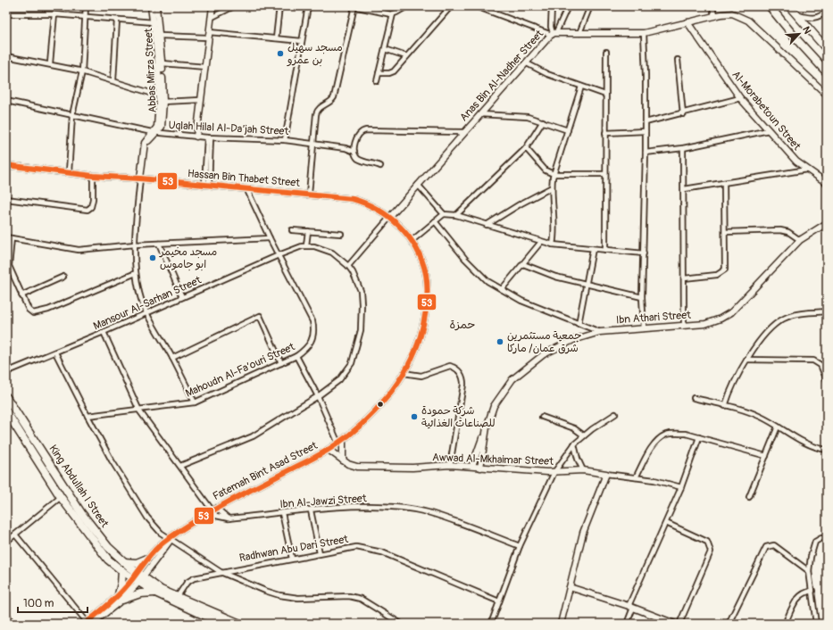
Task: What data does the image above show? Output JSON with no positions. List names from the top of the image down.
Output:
{
  "streets": {
    "main road": ["King Abdullah I Street"],
    "street": [
      "Abbas Mirza Street",
      "Anas Bin Al-Nadher Street",
      "Al-Morabetoun Street",
      "Uqlah Hilal Al-Da’jah Street",
      "Hassan Bin Thabet Street",
      "Mansour Al-Sarhan Street",
      "Ibn Athari Street",
      "Mahoudn Al-Fa’ouri Street",
      "Awwad Al-Mkhaimar Street",
      "Fatemah Bint Asad Street",
      "Ibn Al-Jawzi Street",
      "Radhwan Abu Dari Street"
    ]
  },
  "crossings": [
    ["Abbas Mirza Street", "Uqlah Hilal Al-Da’jah Street"],
    ["Anas Bin Al-Nadher Street", "Al-Morabetoun Street"],
    ["Anas Bin Al-Nadher Street", "Hassan Bin Thabet Street"],
    ["Anas Bin Al-Nadher Street", "Fatemah Bint Asad Street"],
    ["Hassan Bin Thabet Street", "Mahoudn Al-Fa’ouri Street"],
    ["Hassan Bin Thabet Street", "Fatemah Bint Asad Street"],
    ["Mansour Al-Sarhan Street", "Mahoudn Al-Fa’ouri Street"],
    ["Mansour Al-Sarhan Street", "Ibn Al-Jawzi Street"],
    ["Ibn Athari Street", "Awwad Al-Mkhaimar Street"],
    ["Mahoudn Al-Fa’ouri Street", "Ibn Al-Jawzi Street"],
    ["Awwad Al-Mkhaimar Street", "Fatemah Bint Asad Street"],
    ["Fatemah Bint Asad Street", "King Abdullah I Street"],
    ["Fatemah Bint Asad Street", "Ibn Al-Jawzi Street"],
    ["King Abdullah I Street", "Radhwan Abu Dari Street"]
  ],
  "districts": ["حمزة"],
  "places": [
    "مسجد سهيل بن عمرو",
    "مسجد مخيمر ابو جاموس",
    "جمعية مستثمرين شرق عمان/ ماركا",
    "شركة حمودة للصناعات الغذائية"
  ],
  "lines": ["transit line 53"],
  "scale_bar": "100 m",
  "north": "top right"
}
